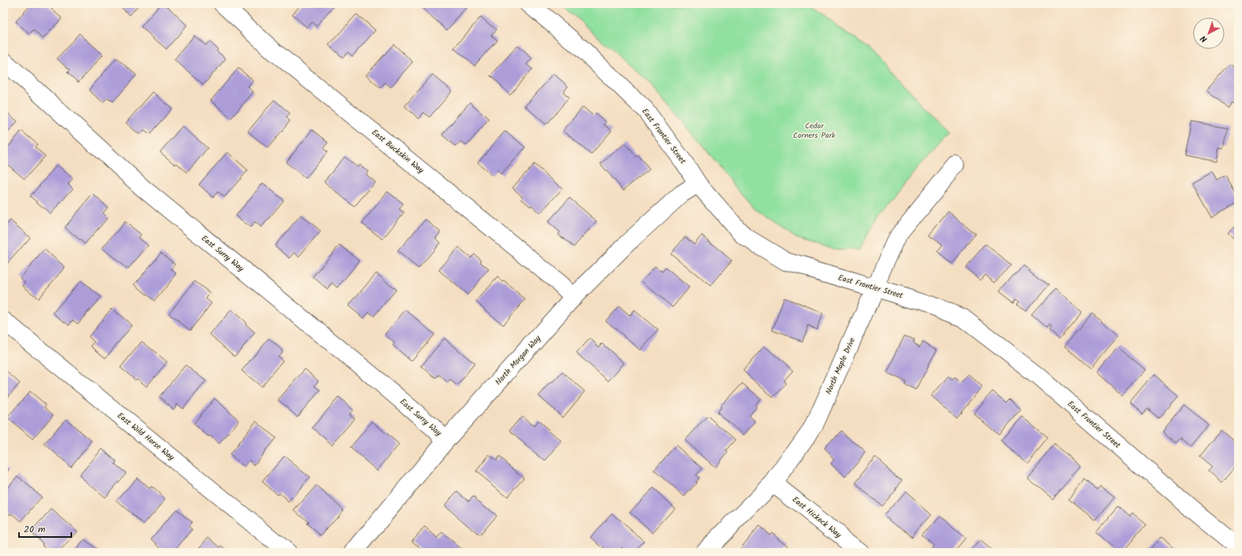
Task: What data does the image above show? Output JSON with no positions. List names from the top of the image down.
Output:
{
  "streets": {
    "street": [
      "East Frontier Street",
      "East Buckskin Way",
      "East Surry Way",
      "North Morgan Way",
      "North Maple Drive",
      "East Wild Horse Way",
      "East Hickock Way"
    ]
  },
  "crossings": [
    ["East Frontier Street", "North Morgan Way"],
    ["East Frontier Street", "North Maple Drive"],
    ["East Buckskin Way", "North Morgan Way"],
    ["East Surry Way", "North Morgan Way"],
    ["North Maple Drive", "East Hickock Way"]
  ],
  "parks": ["Cedar Corners Park"],
  "scale_bar": "20 m",
  "north": "bottom left"
}
